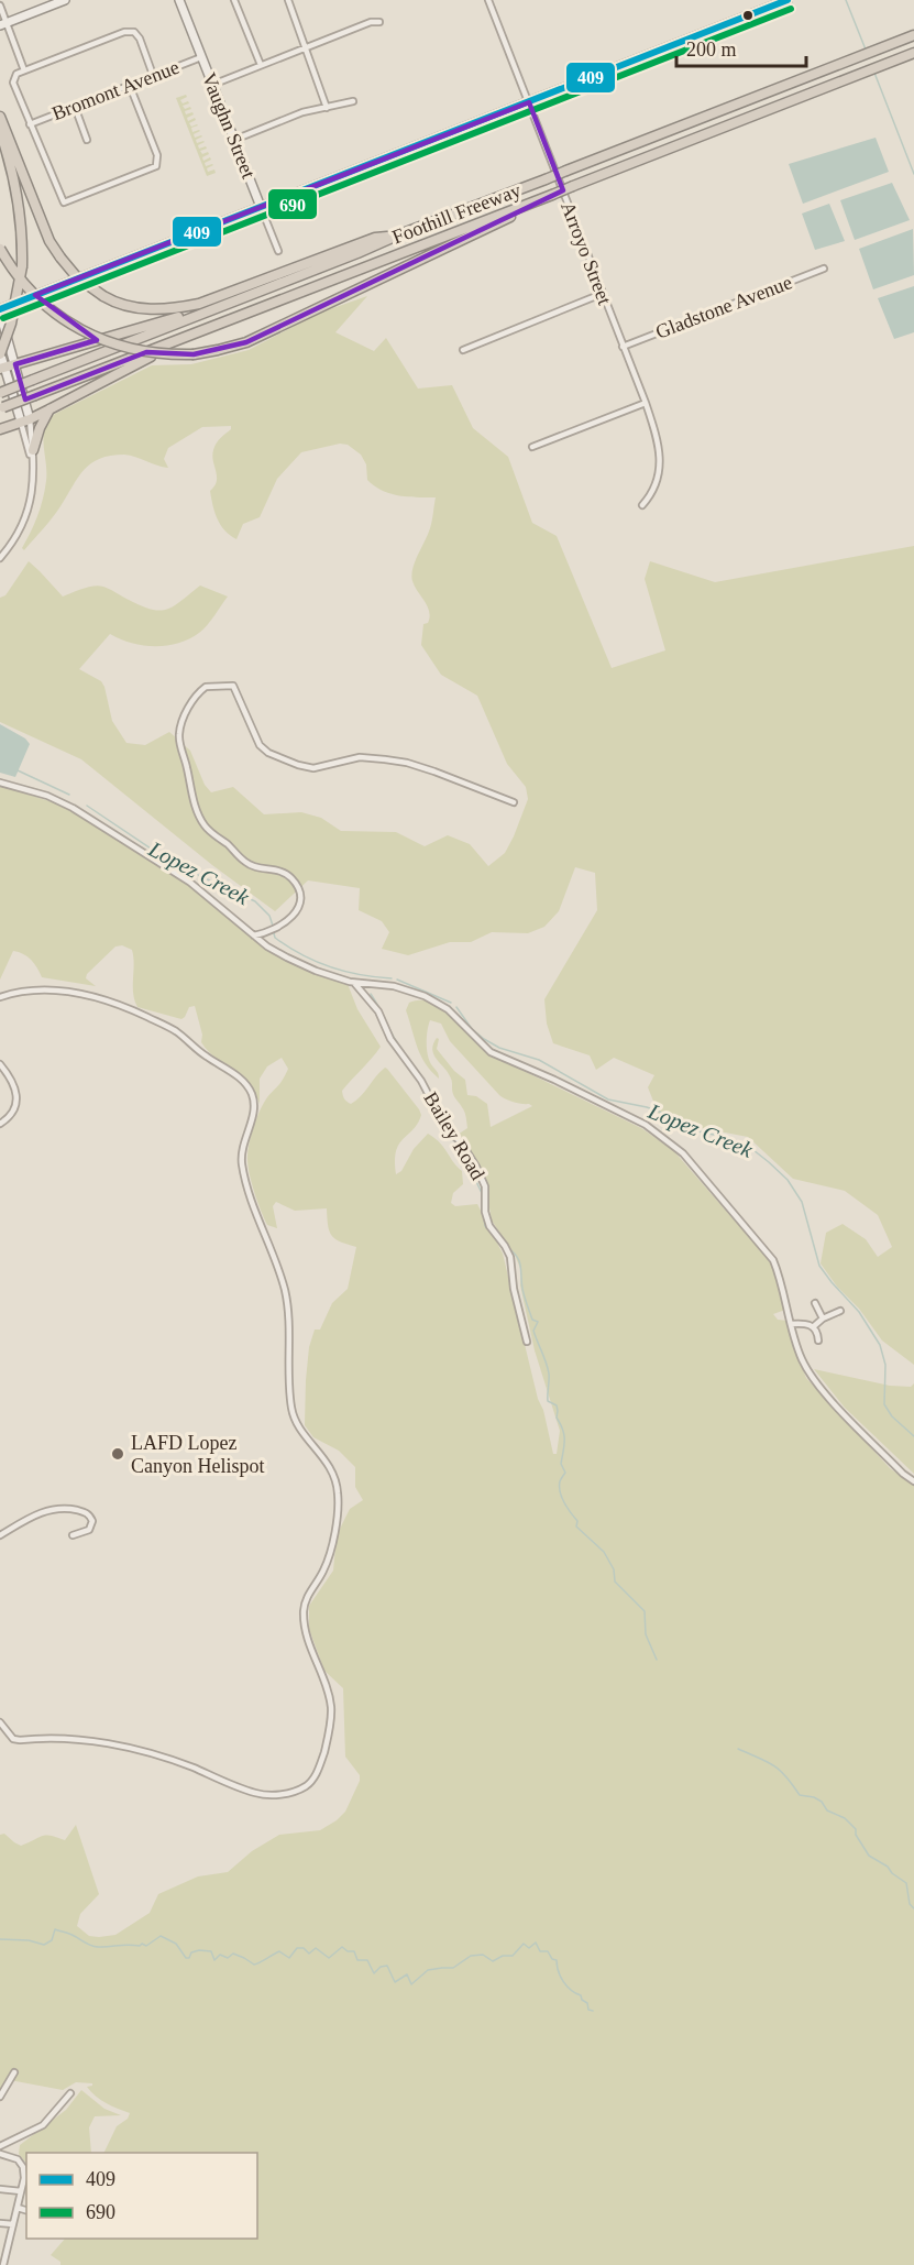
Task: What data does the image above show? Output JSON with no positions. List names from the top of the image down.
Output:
{
  "streets": {
    "highway": ["Foothill Freeway"],
    "street": [
      "Bromont Avenue",
      "Vaughn Street",
      "Arroyo Street",
      "Gladstone Avenue",
      "Bailey Road"
    ]
  },
  "crossings": [
    ["Bromont Avenue", "Vaughn Street"],
    ["Arroyo Street", "Gladstone Avenue"]
  ],
  "water": ["Lopez Creek"],
  "places": ["LAFD Lopez Canyon Helispot"],
  "lines": ["transit line 409", "transit line 690"],
  "legend": ["409", "690"],
  "scale_bar": "200 m"
}
